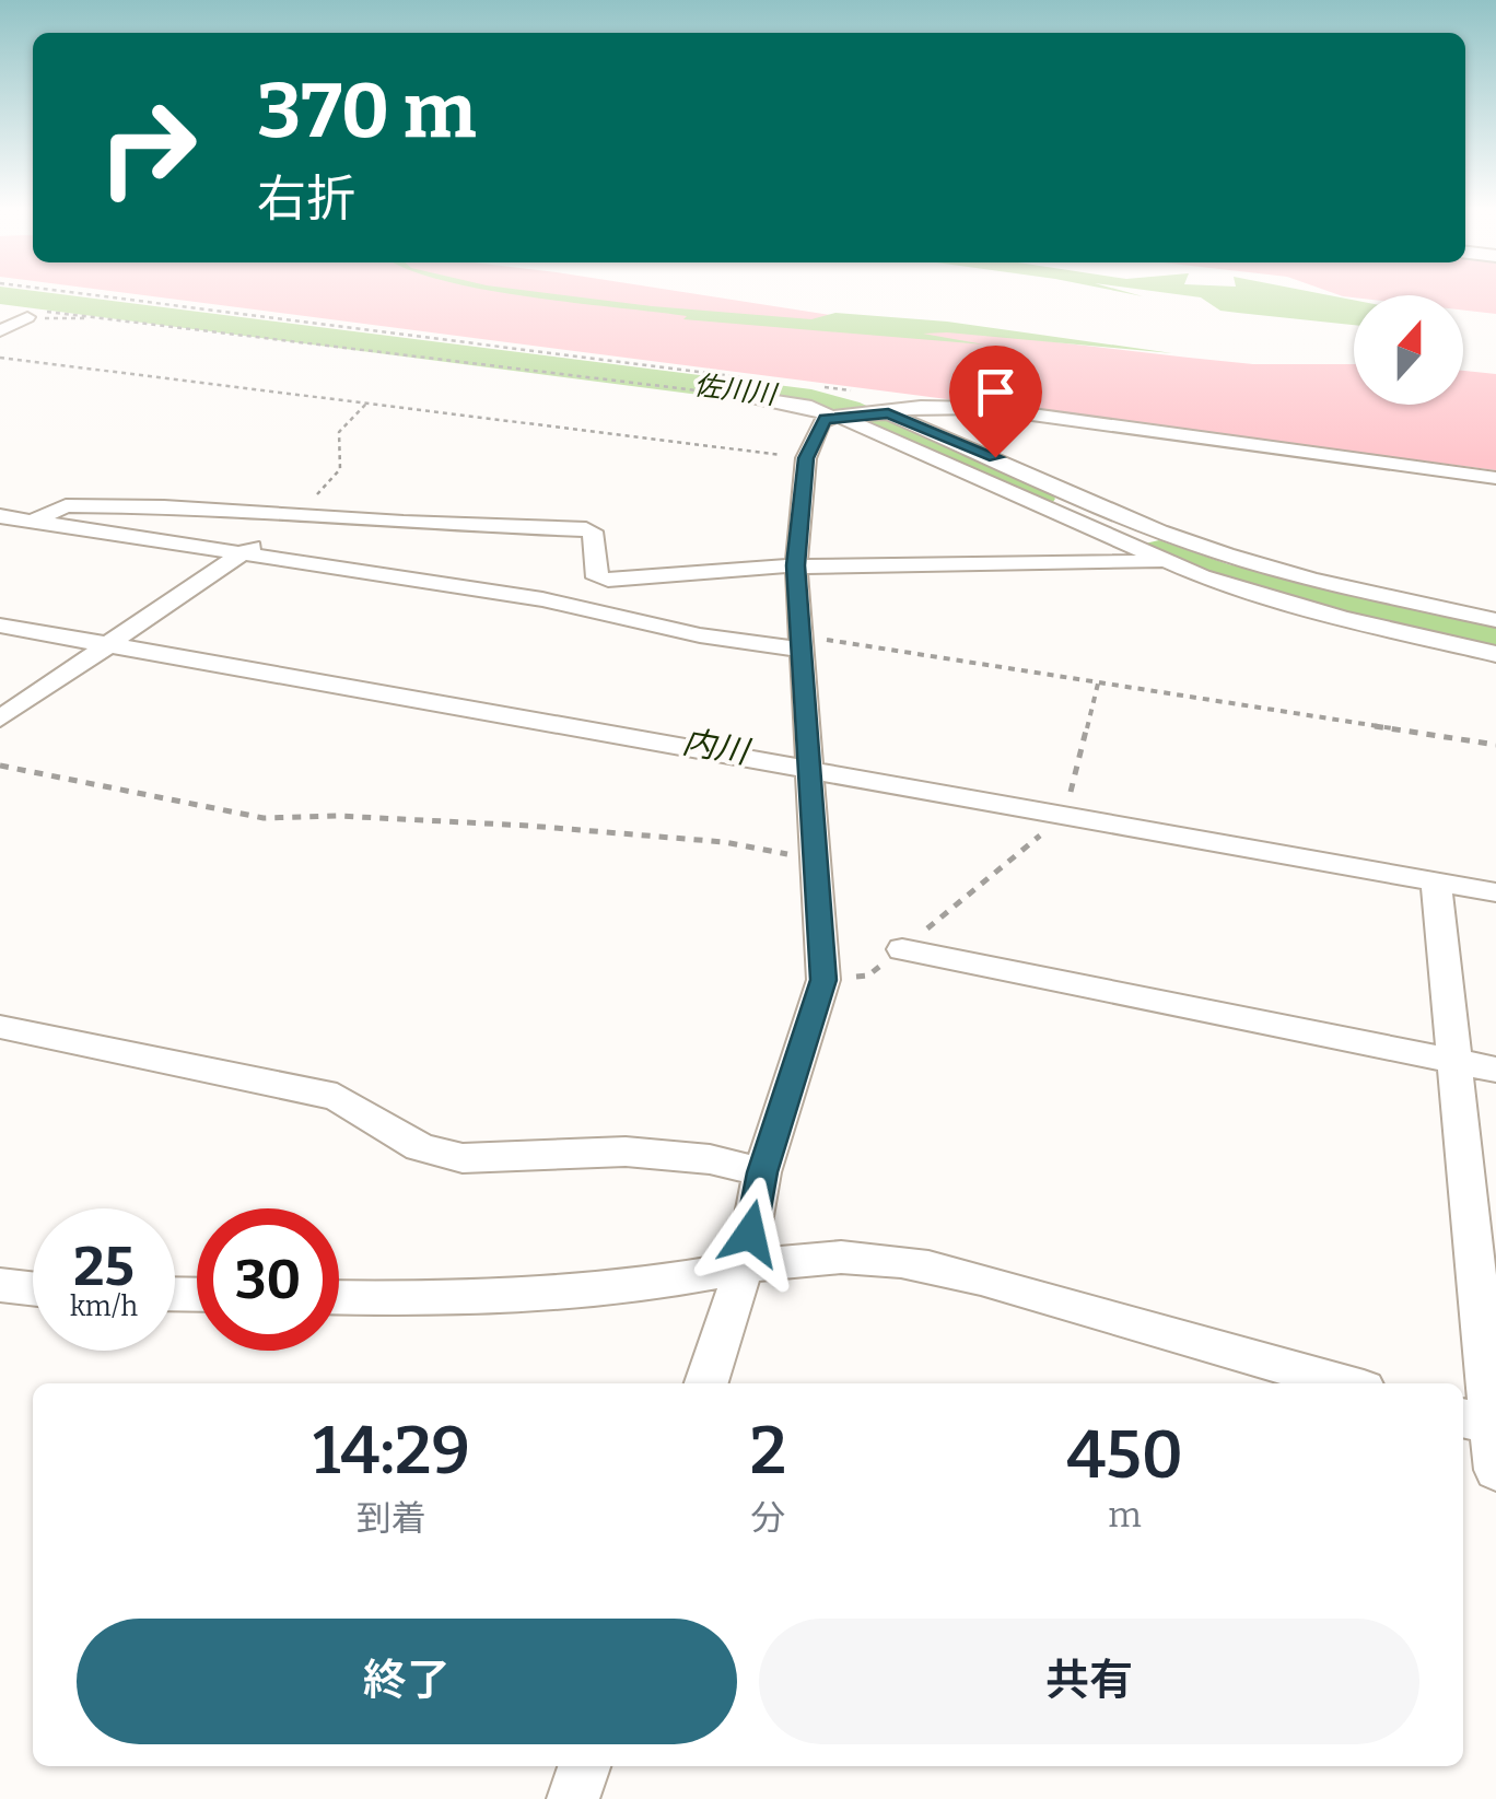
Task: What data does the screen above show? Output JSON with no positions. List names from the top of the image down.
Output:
{
  "water": ["佐川川", "内川"],
  "north": "top",
  "page": {
    "turn": ["370 m", "右折"],
    "speed": "25 km/h",
    "limit": "30",
    "eta": [
      "14:29",
      "到着",
      "2",
      "分",
      "450",
      "m"
    ],
    "buttons": ["終了", "共有"]
  }
}
